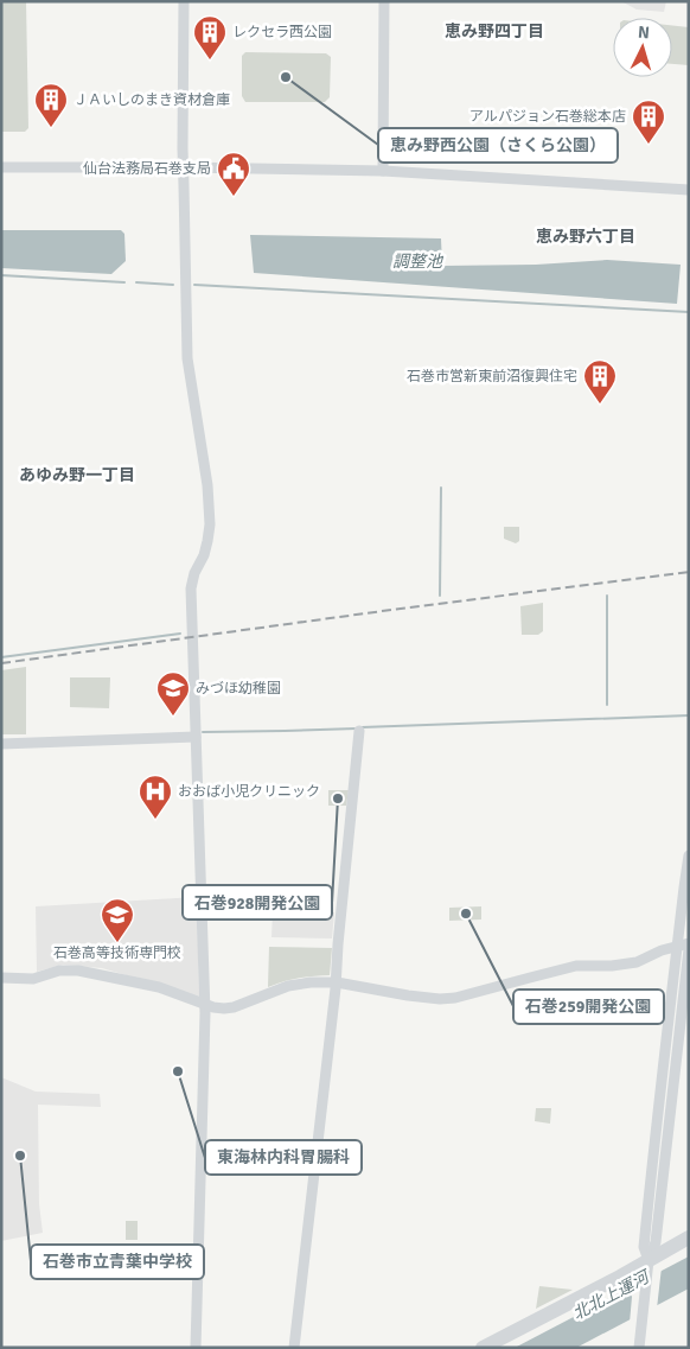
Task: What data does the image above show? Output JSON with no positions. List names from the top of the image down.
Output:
{
  "districts": ["恵み野四丁目", "恵み野六丁目", "あゆみ野一丁目"],
  "water": ["調整池", "北北上運河"],
  "places": {
    "building": [
      "レクセラ西公園",
      "ＪＡいしのまき資材倉庫",
      "アルパジョン石巻総本店",
      "石巻市営新東前沼復興住宅"
    ],
    "other": [
      "恵み野西公園（さくら公園）",
      "石巻928開発公園",
      "石巻259開発公園",
      "東海林内科胃腸科",
      "石巻市立青葉中学校"
    ],
    "public building": ["仙台法務局石巻支局"],
    "school or university": ["みづほ幼稚園", "石巻高等技術専門校"],
    "hospital": ["おおば小児クリニック"]
  },
  "north": "top"
}
